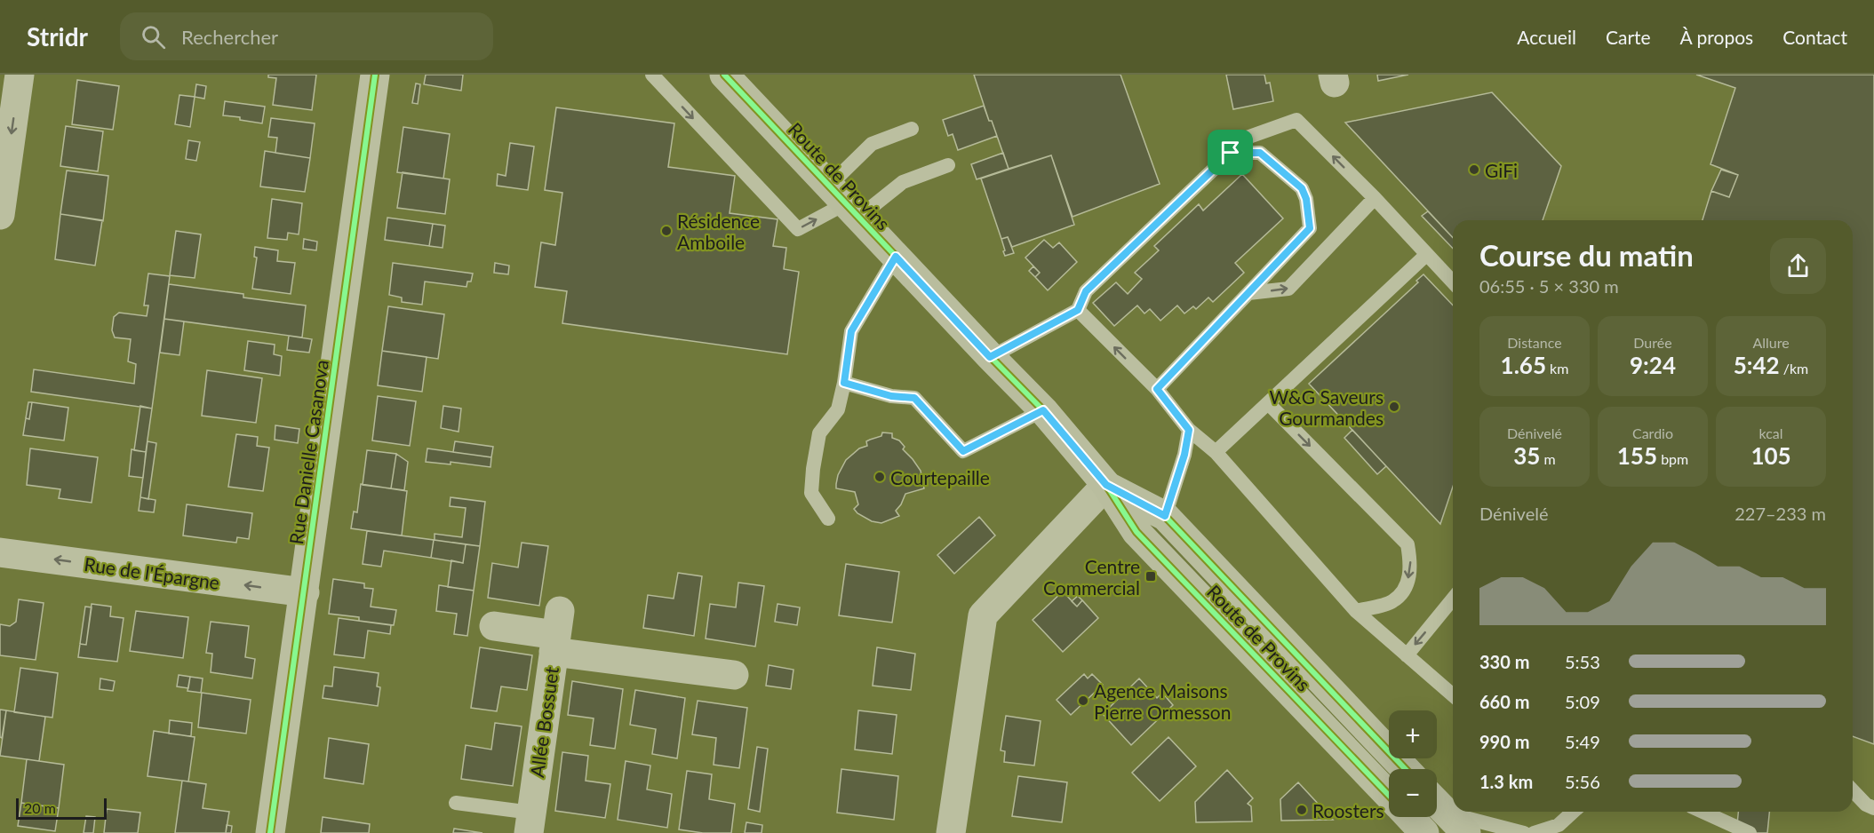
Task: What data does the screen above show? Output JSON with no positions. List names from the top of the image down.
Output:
{
  "streets": {
    "main road": ["Route de Provins"],
    "street": ["Rue Danielle Casanova", "Rue de l'Épargne", "Allée Bossuet"]
  },
  "crossings": [
    ["Rue Danielle Casanova", "Rue de l'Épargne"]
  ],
  "one_way": ["Rue de l'Épargne"],
  "places": {
    "other": [
      "GiFi",
      "Résidence Amboile",
      "W&G Saveurs Gourmandes",
      "Courtepaille",
      "Agence Maisons Pierre Ormesson",
      "Roosters"
    ],
    "transit": ["Centre Commercial"]
  },
  "scale_bar": "20 m",
  "page": {
    "header": "Stridr",
    "search": "Rechercher",
    "nav": [
      "Accueil",
      "Carte",
      "À propos",
      "Contact"
    ],
    "heading": ["Course du matin", "06:55 · 5 × 330 m"],
    "stats": [
      ["Distance", "1.65 km"],
      ["Durée", "9:24"],
      ["Allure", "5:42 /km"],
      ["Dénivelé", "35 m"],
      ["Cardio", "155 bpm"],
      ["kcal", "105"]
    ],
    "chart": ["Dénivelé", "227–233 m"],
    "list": [
      {
        "name": "330 m",
        "note": "5:53"
      },
      {
        "name": "660 m",
        "note": "5:09"
      },
      {
        "name": "990 m",
        "note": "5:49"
      },
      {
        "name": "1.3 km",
        "note": "5:56"
      }
    ],
    "map_buttons": ["+", "−"],
    "scale": "20 m"
  }
}
